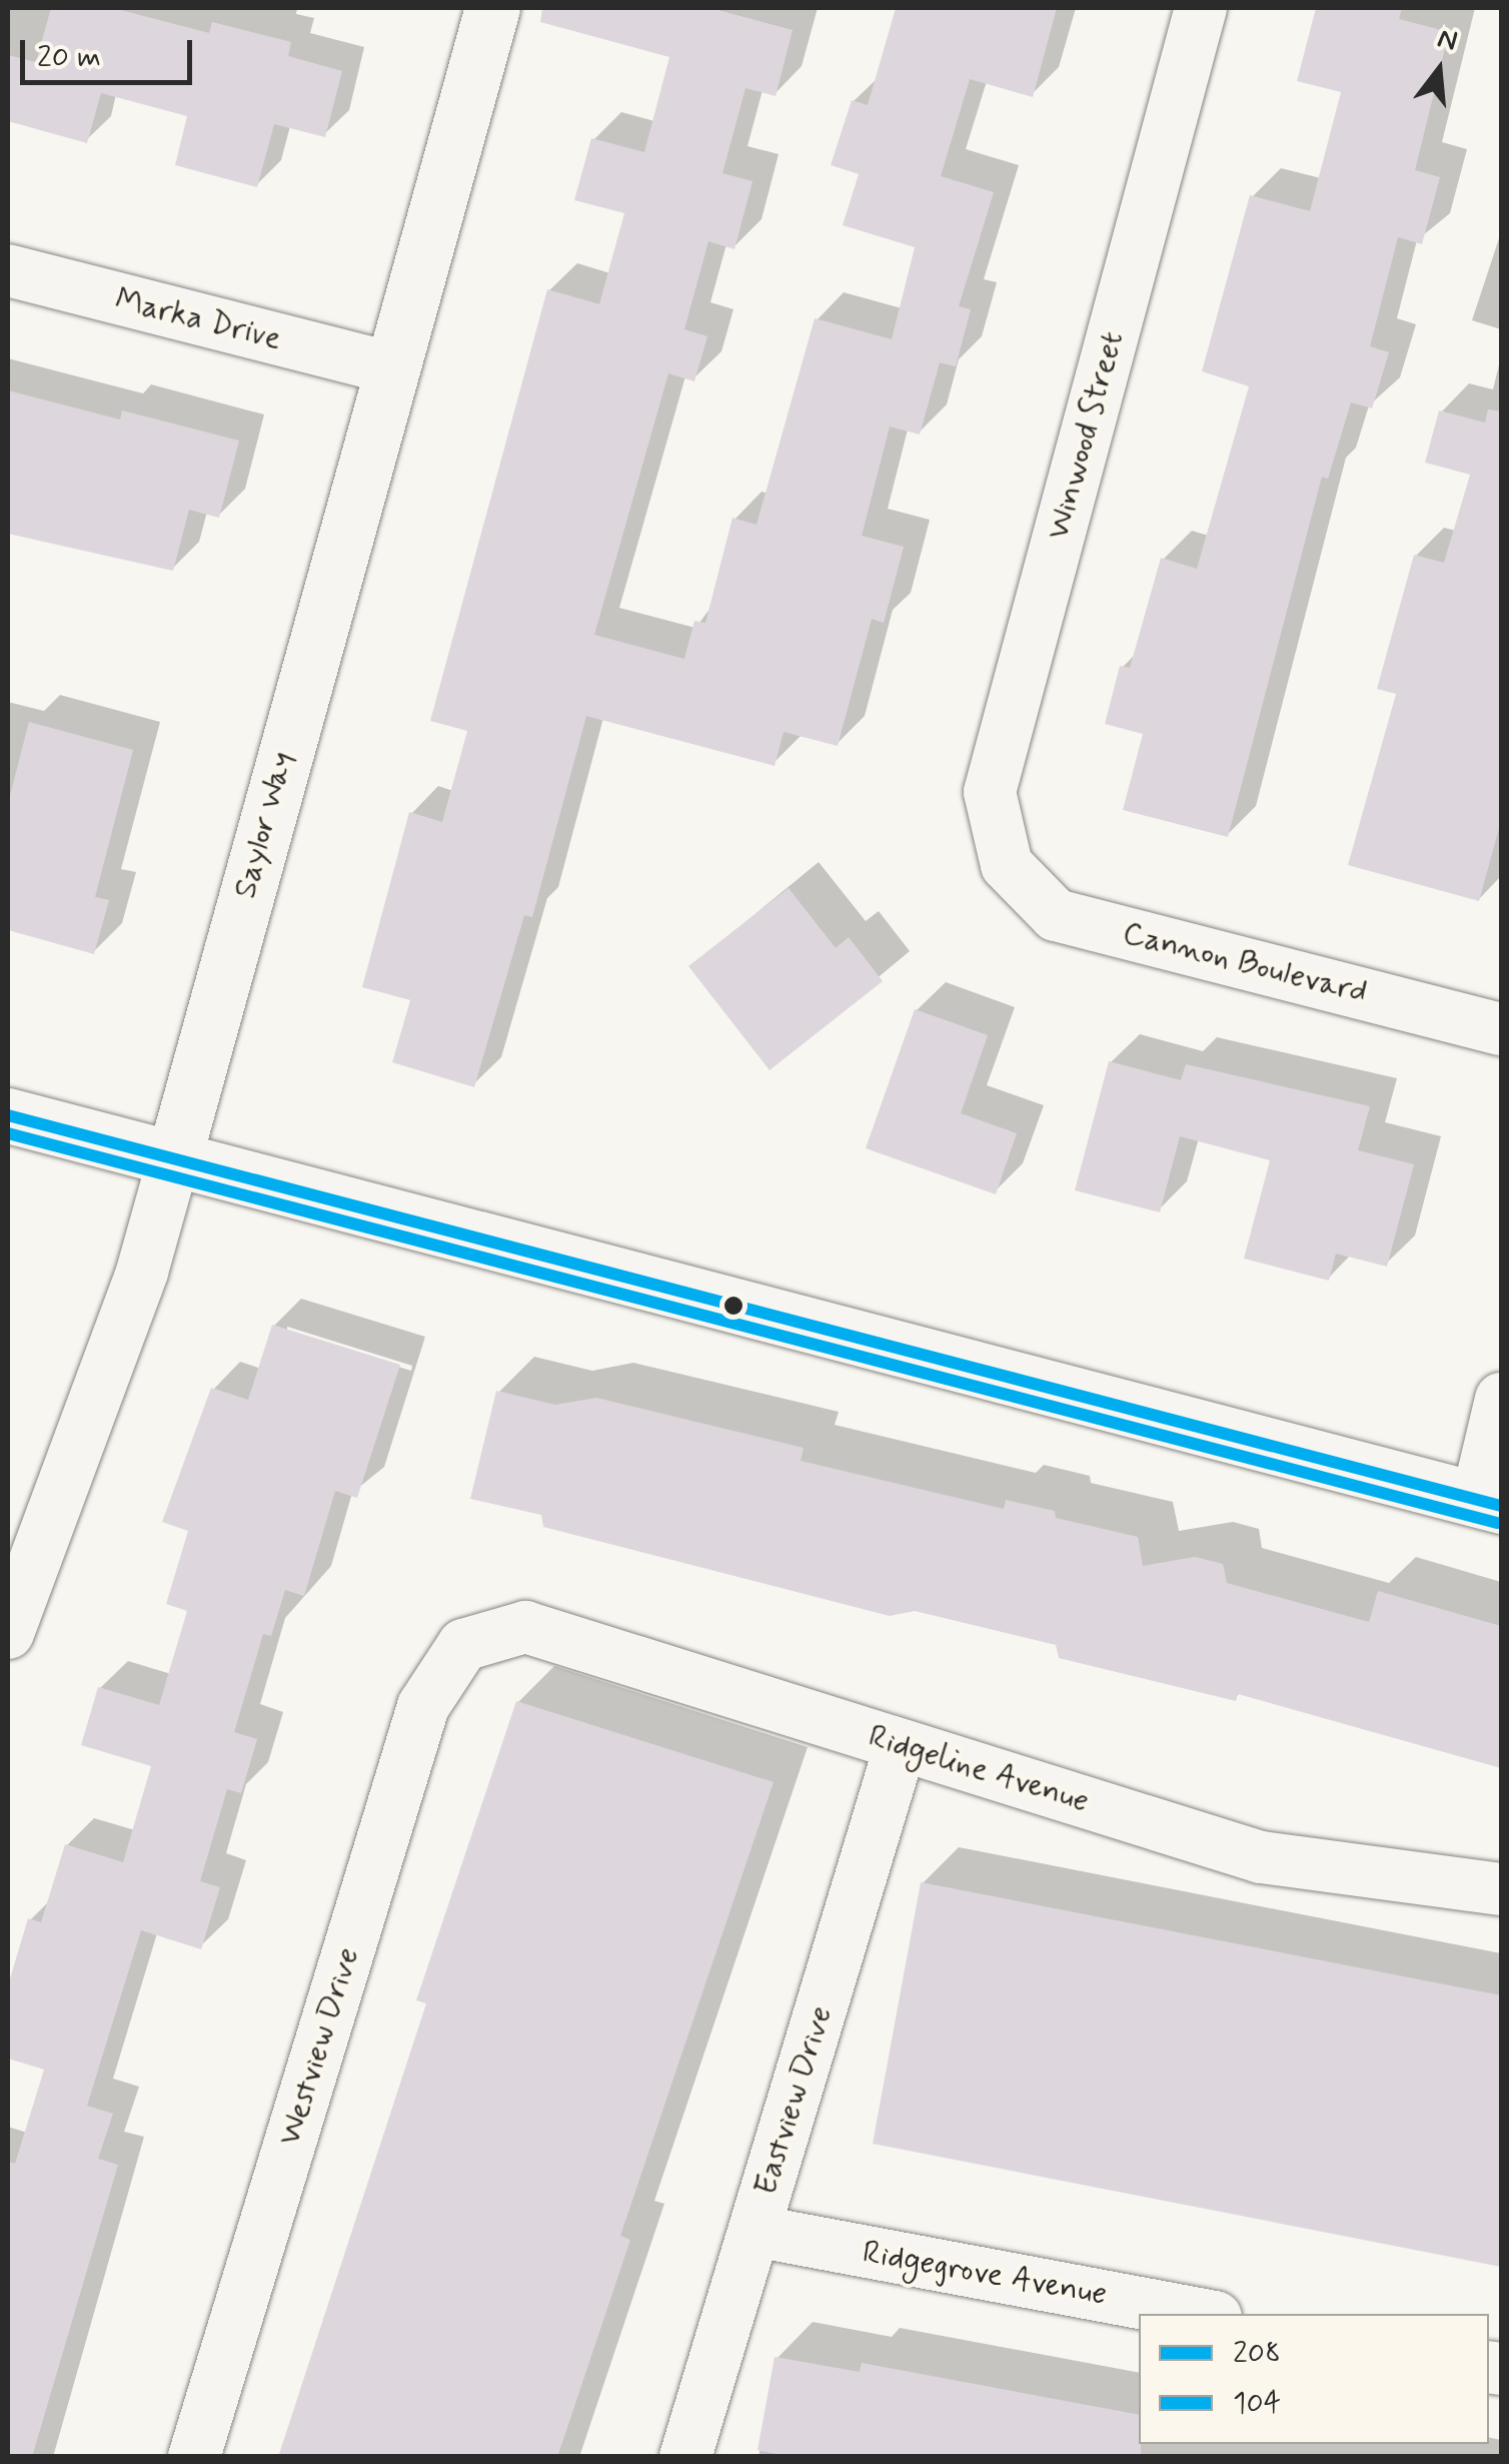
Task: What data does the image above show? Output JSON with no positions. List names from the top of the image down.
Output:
{
  "streets": {
    "main road": ["Saylor Way"],
    "street": [
      "Marka Drive",
      "Winwood Street",
      "Cannon Boulevard",
      "Ridgeline Avenue",
      "Westview Drive",
      "Eastview Drive",
      "Ridgegrove Avenue"
    ]
  },
  "crossings": [
    ["Marka Drive", "Saylor Way"],
    ["Winwood Street", "Cannon Boulevard"],
    ["Ridgeline Avenue", "Westview Drive"],
    ["Ridgeline Avenue", "Eastview Drive"],
    ["Eastview Drive", "Ridgegrove Avenue"]
  ],
  "lines": ["transit line 208", "transit line 104"],
  "legend": ["208", "104"],
  "scale_bar": "20 m",
  "north": "top"
}
